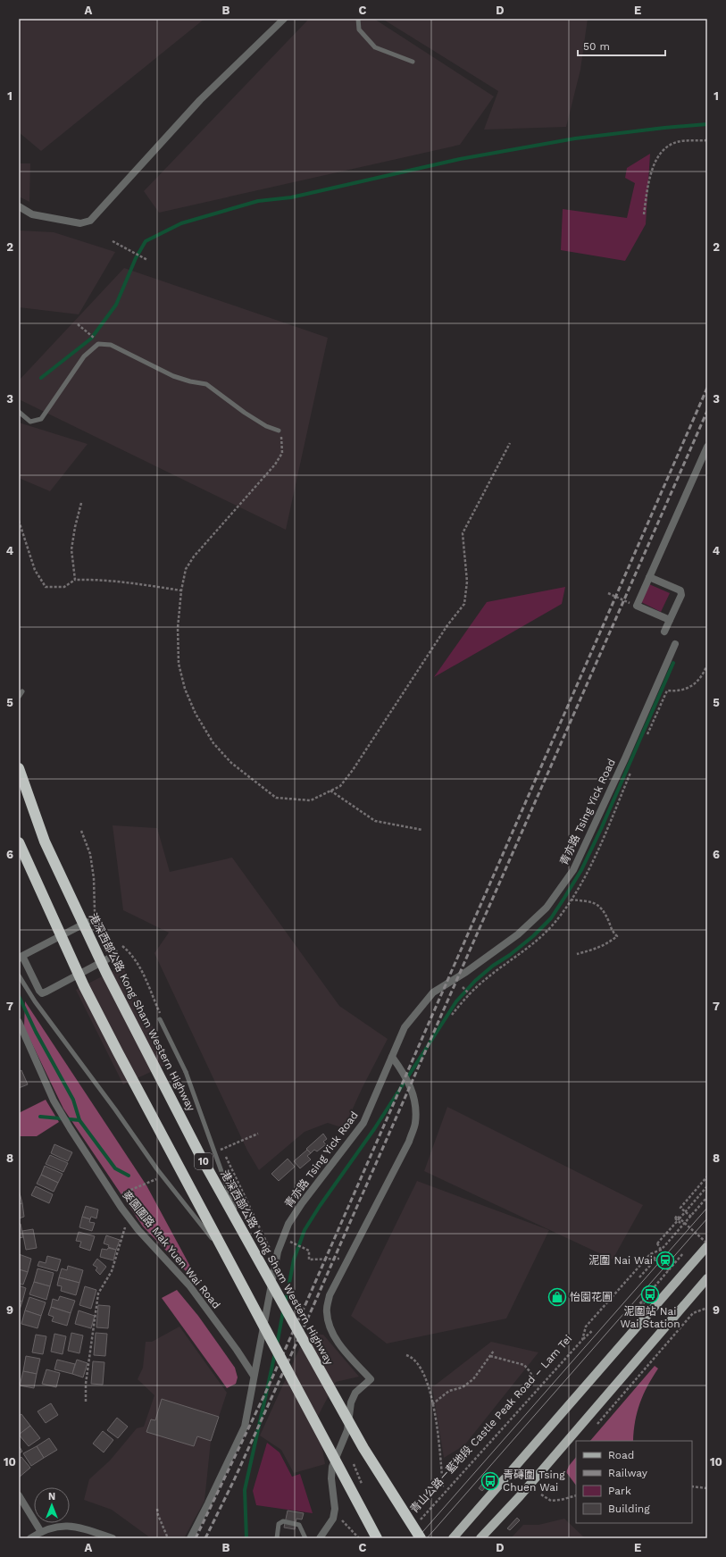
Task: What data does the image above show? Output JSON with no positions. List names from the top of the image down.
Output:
{
  "streets": {
    "highway": ["港深西部公路 Kong Sham Western Highway", "10"],
    "street": ["青亦路 Tsing Yick Road", "麥園圍路 Mak Yuen Wai Road"],
    "path": ["青山公路－藍地段 Castle Peak Road – Lam Tei"]
  },
  "crossings": [
    ["青亦路 Tsing Yick Road", "麥園圍路 Mak Yuen Wai Road"]
  ],
  "places": {
    "station": ["泥圍 Nai Wai"],
    "bus stop": ["泥圍站 Nai Wai Station", "青磚圍 Tsing Chuen Wai"],
    "shop": ["怡園花圃"]
  },
  "legend": [
    "Road",
    "Railway",
    "Park",
    "Building"
  ],
  "scale_bar": "50 m",
  "north": "top",
  "grid": {
    "columns": [
      "A",
      "B",
      "C",
      "D",
      "E"
    ],
    "rows": [
      "1",
      "2",
      "3",
      "4",
      "5",
      "6",
      "7",
      "8",
      "9",
      "10"
    ]
  }
}
